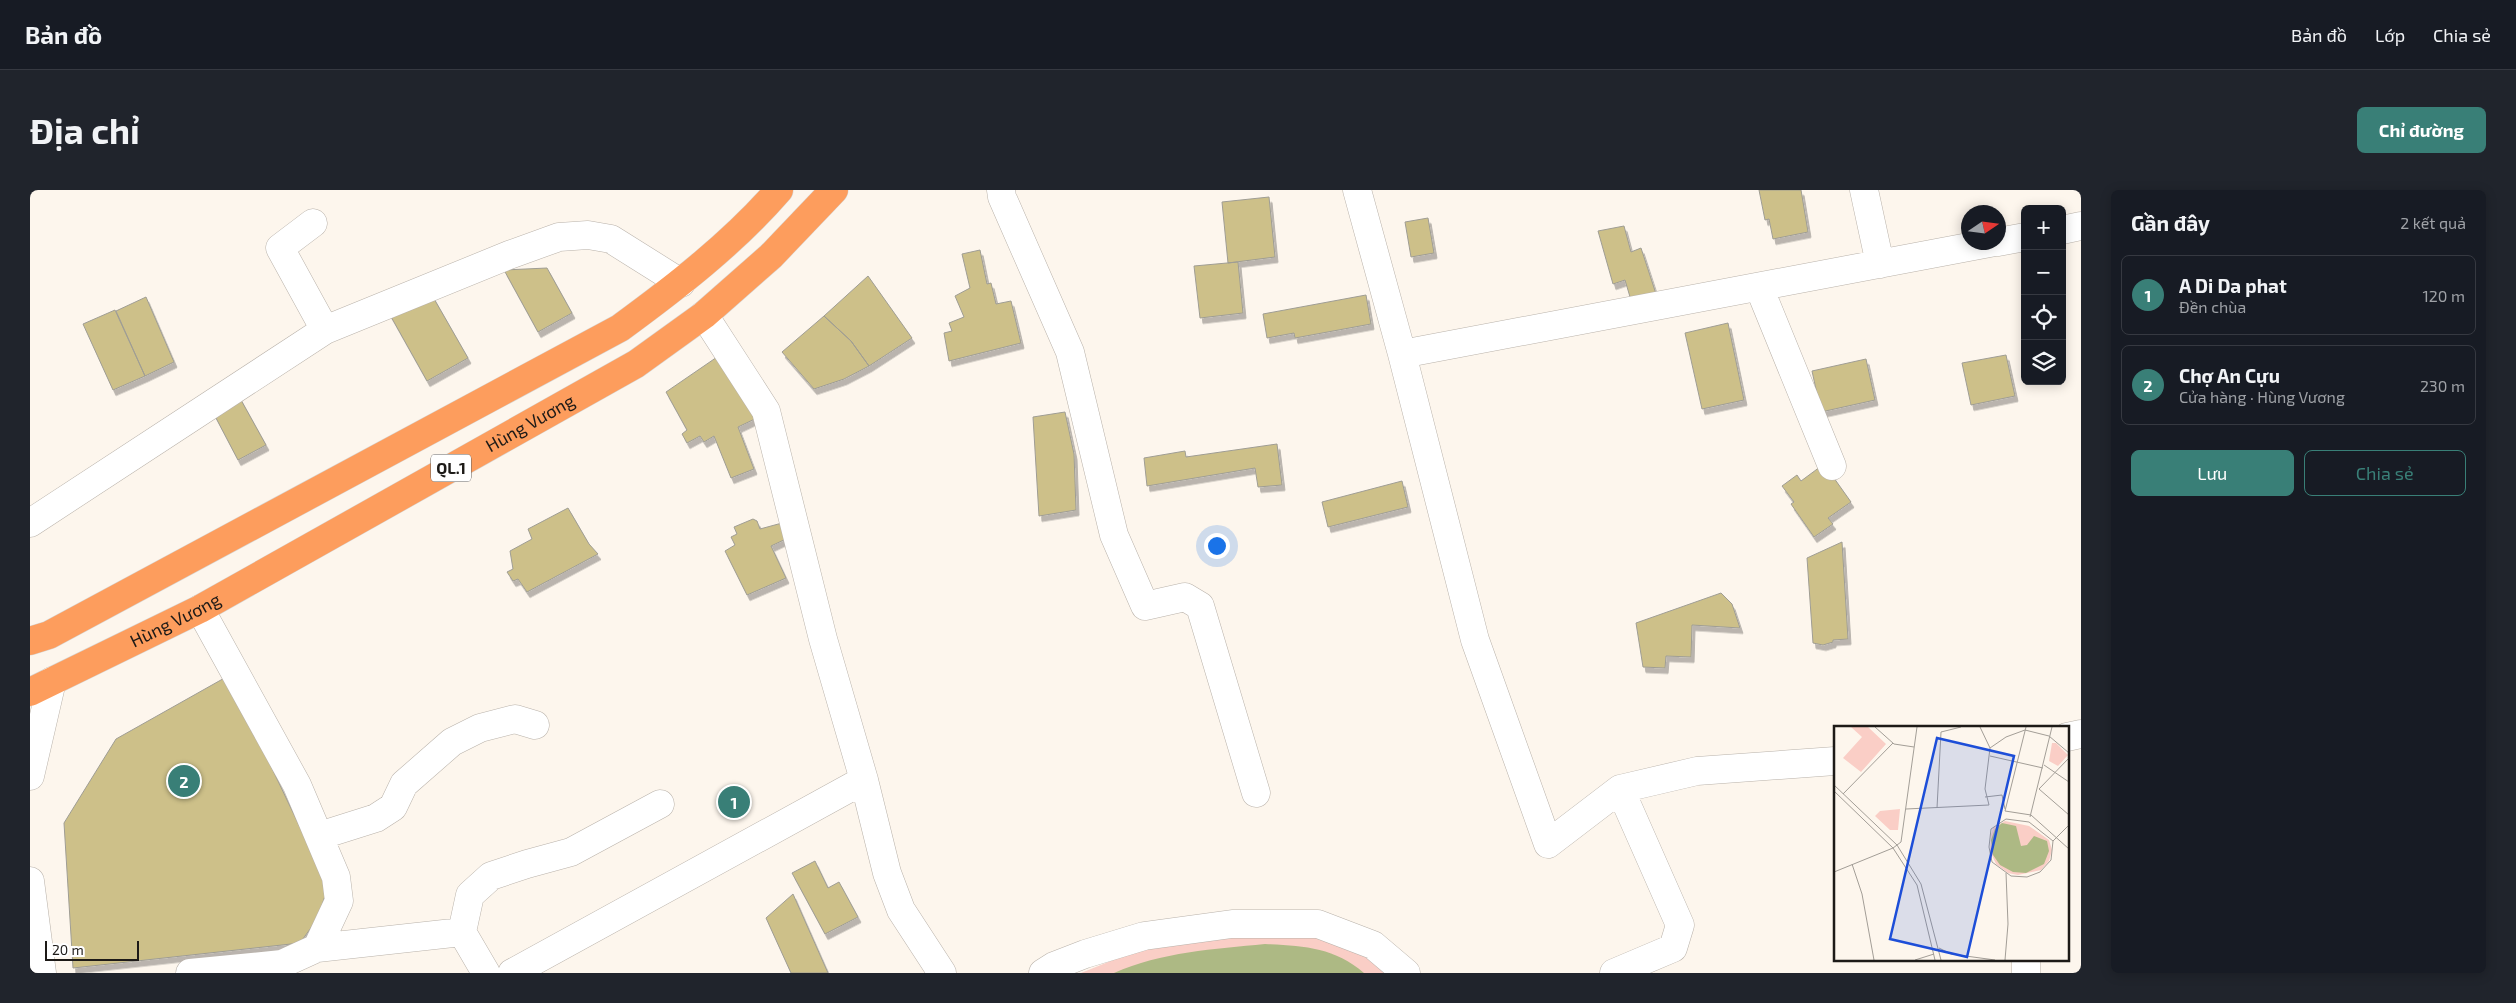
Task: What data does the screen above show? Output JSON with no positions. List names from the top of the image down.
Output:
{
  "streets": {
    "highway": ["Hùng Vương", "QL.1"]
  },
  "scale_bar": "20 m",
  "north": "right",
  "page": {
    "header": "Bản đồ",
    "nav": ["Bản đồ", "Lớp", "Chia sẻ"],
    "buttons": [
      "Chỉ đường",
      ["Lưu", "Chia sẻ"]
    ],
    "title": "Địa chỉ",
    "heading": ["Gần đây", "2 kết quả"],
    "map_buttons": ["+", "−"],
    "list": [
      {
        "mark": "1",
        "name": "A Di Da phat",
        "note": "Đền chùa",
        "value": "120 m"
      },
      {
        "mark": "2",
        "name": "Chợ An Cựu",
        "note": "Cửa hàng · Hùng Vương",
        "value": "230 m"
      }
    ],
    "pins": ["2", "1"],
    "scale": "20 m"
  }
}
